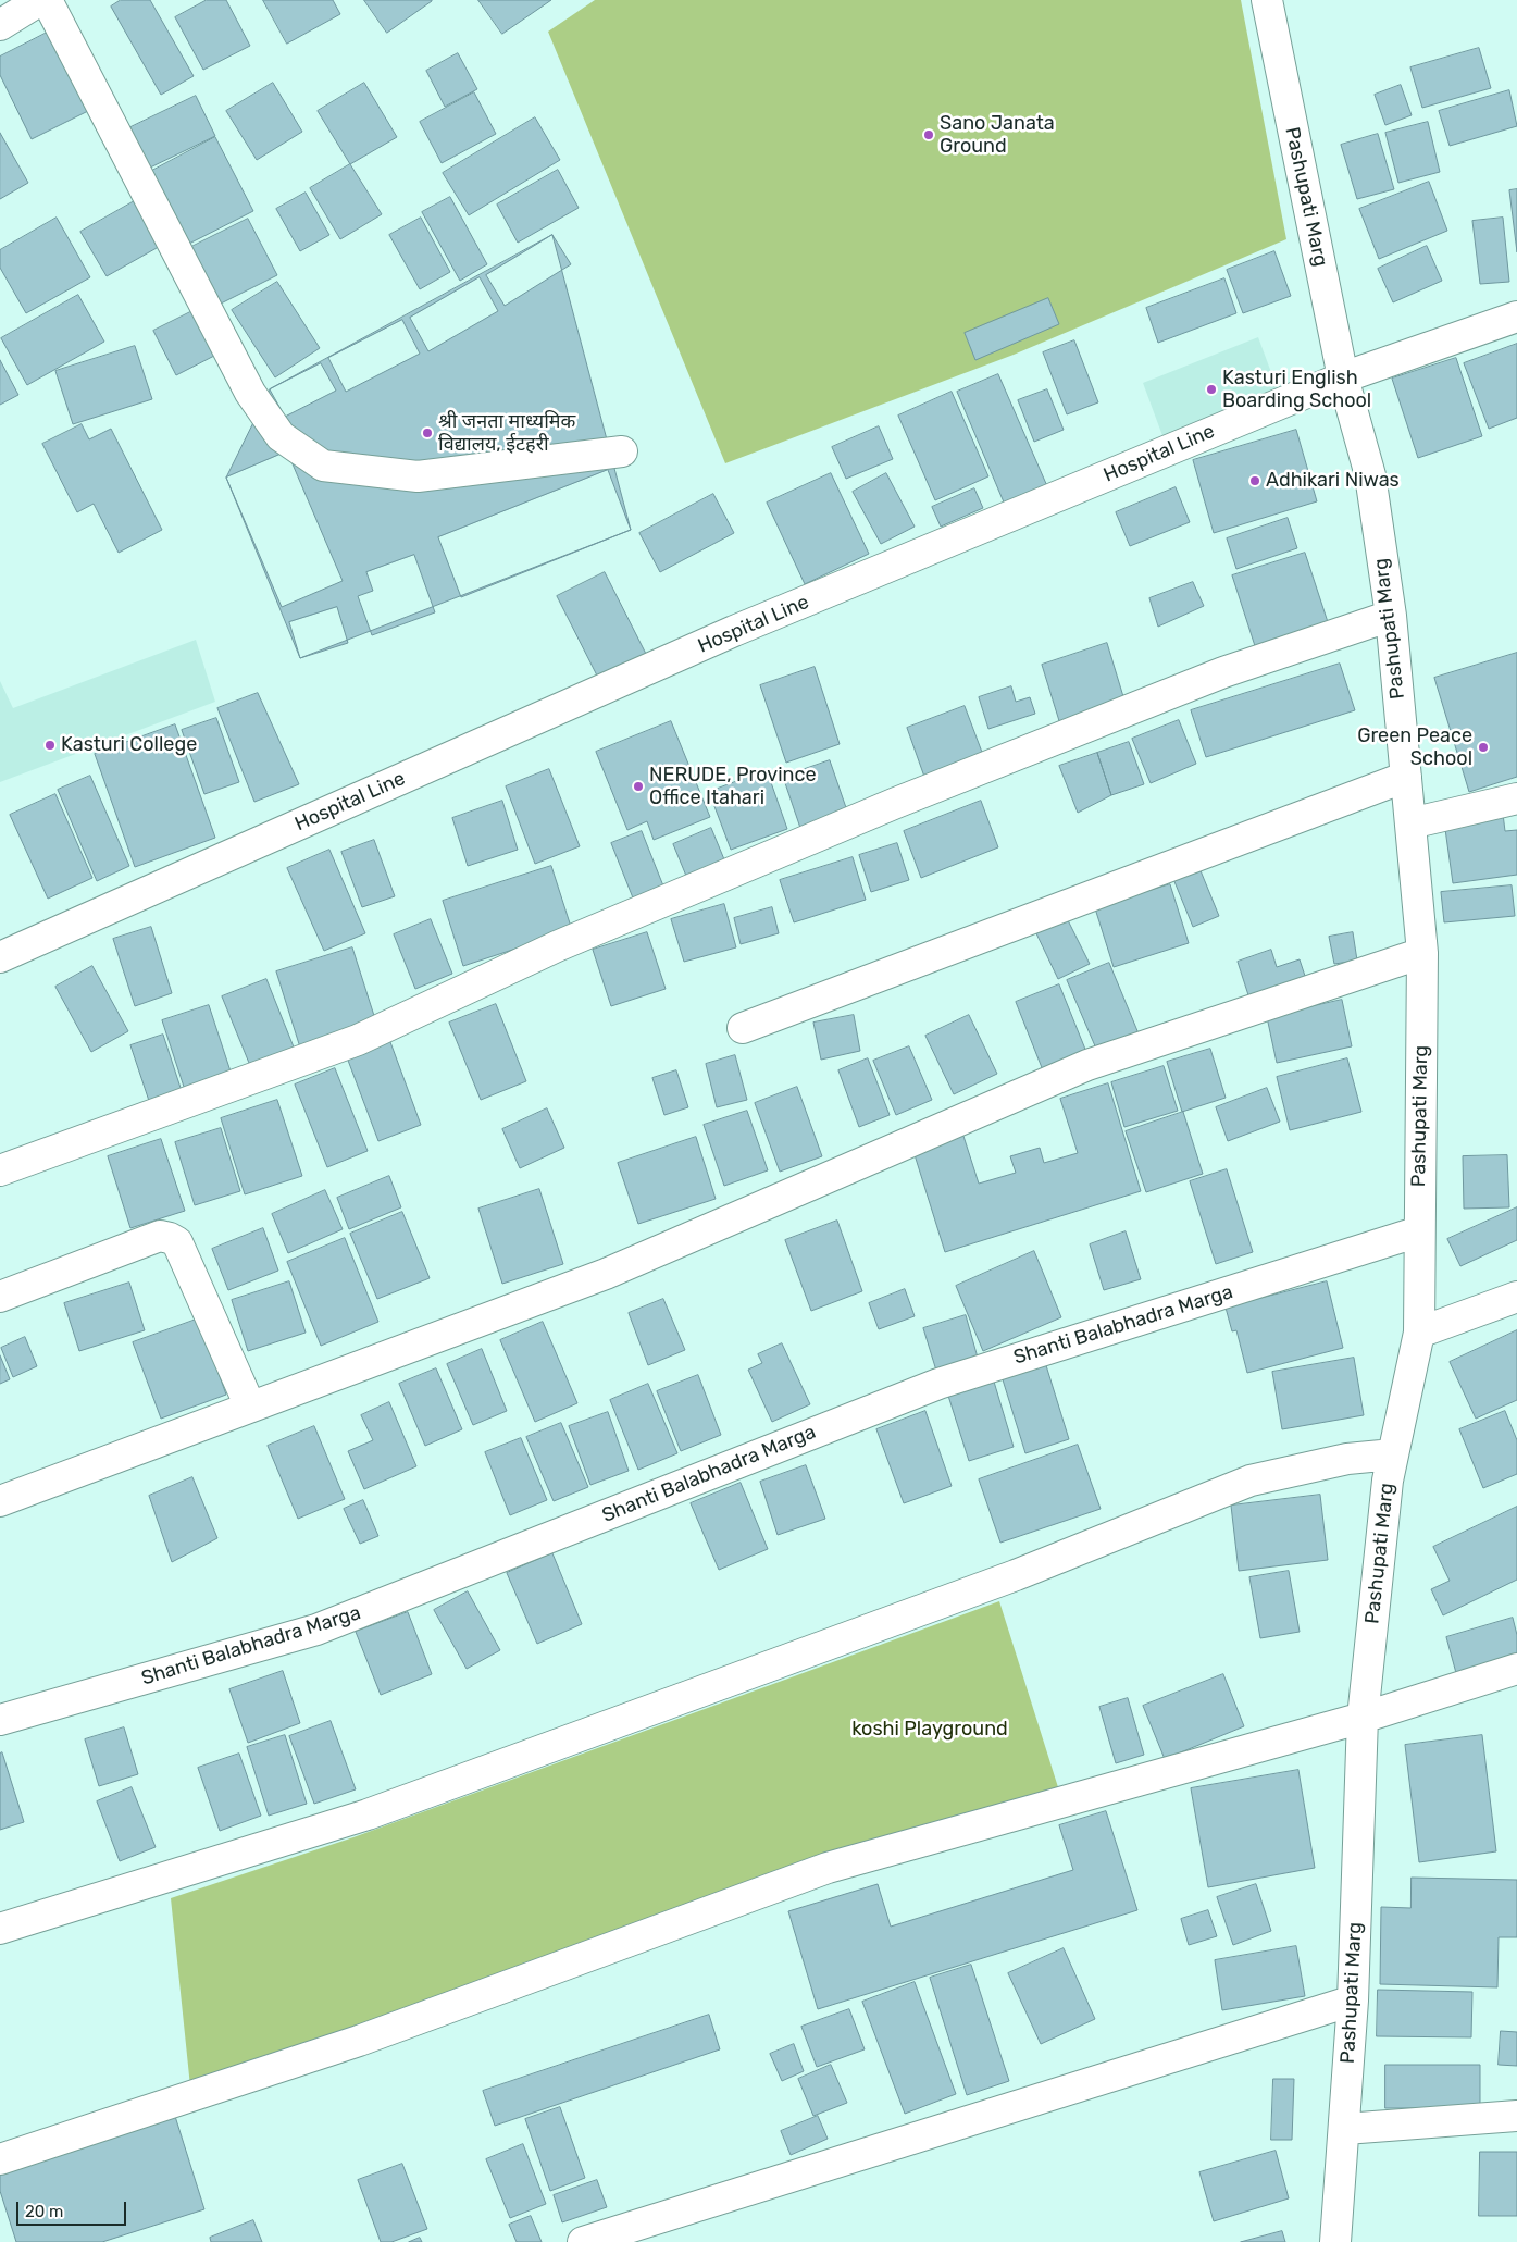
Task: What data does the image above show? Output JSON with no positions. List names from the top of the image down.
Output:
{
  "streets": {
    "street": ["Pashupati Marg", "Hospital Line", "Shanti Balabhadra Marga"]
  },
  "crossings": [
    ["Pashupati Marg", "Hospital Line"],
    ["Pashupati Marg", "Shanti Balabhadra Marga"]
  ],
  "parks": ["koshi Playground"],
  "places": [
    "Sano Janata Ground",
    "Kasturi English Boarding School",
    "श्री जनता माध्यमिक विद्यालय, ईटहरी",
    "Adhikari Niwas",
    "Kasturi College",
    "Green Peace School",
    "NERUDE, Province Office Itahari"
  ],
  "scale_bar": "20 m"
}
